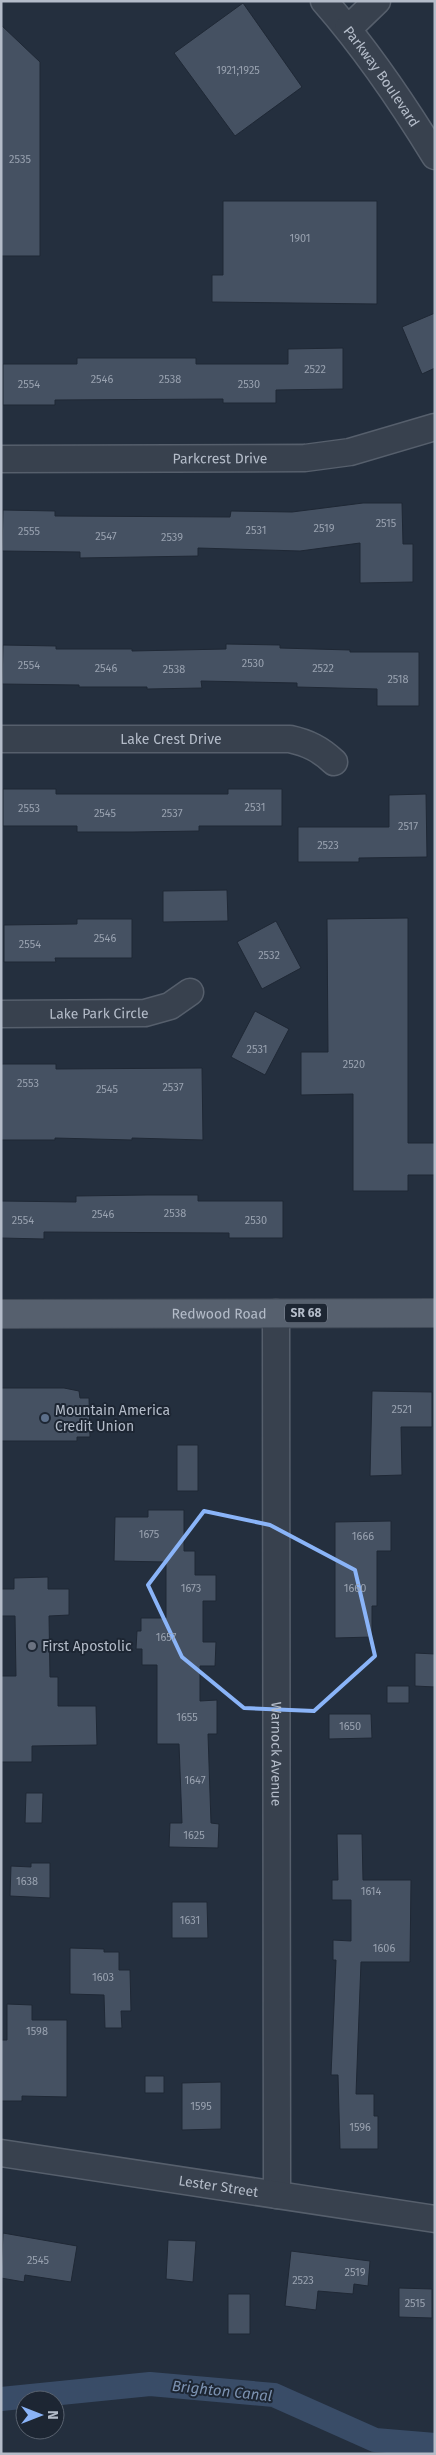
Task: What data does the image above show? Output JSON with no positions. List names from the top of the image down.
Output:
{
  "streets": {
    "main road": ["Redwood Road", "SR 68"],
    "street": [
      "Parkway Boulevard",
      "Parkcrest Drive",
      "Lake Crest Drive",
      "Lake Park Circle",
      "Warnock Avenue",
      "Lester Street"
    ]
  },
  "crossings": [
    ["Redwood Road", "Warnock Avenue"],
    ["Warnock Avenue", "Lester Street"]
  ],
  "water": ["Brighton Canal"],
  "places": ["Mountain America Credit Union", "First Apostolic"],
  "house_numbers": [
    "1921;1925",
    "2535",
    "1901",
    "2522",
    "2546",
    "2538",
    "2554",
    "2530",
    "2515",
    "2519",
    "2531",
    "2555",
    "2547",
    "2539",
    "2530",
    "2554",
    "2546",
    "2522",
    "2538",
    "2518",
    "2531",
    "2553",
    "2545",
    "2537",
    "2517",
    "2523",
    "2546",
    "2554",
    "2532",
    "2531",
    "2520",
    "2553",
    "2537",
    "2545",
    "2538",
    "2546",
    "2554",
    "2530",
    "2521",
    "1675",
    "1666",
    "1673",
    "1660",
    "1657",
    "1655",
    "1650",
    "1647",
    "1625",
    "1638",
    "1614",
    "1631",
    "1606",
    "1603",
    "1598",
    "1595",
    "1596",
    "2545",
    "2519",
    "2523",
    "2515"
  ],
  "north": "right"
}
